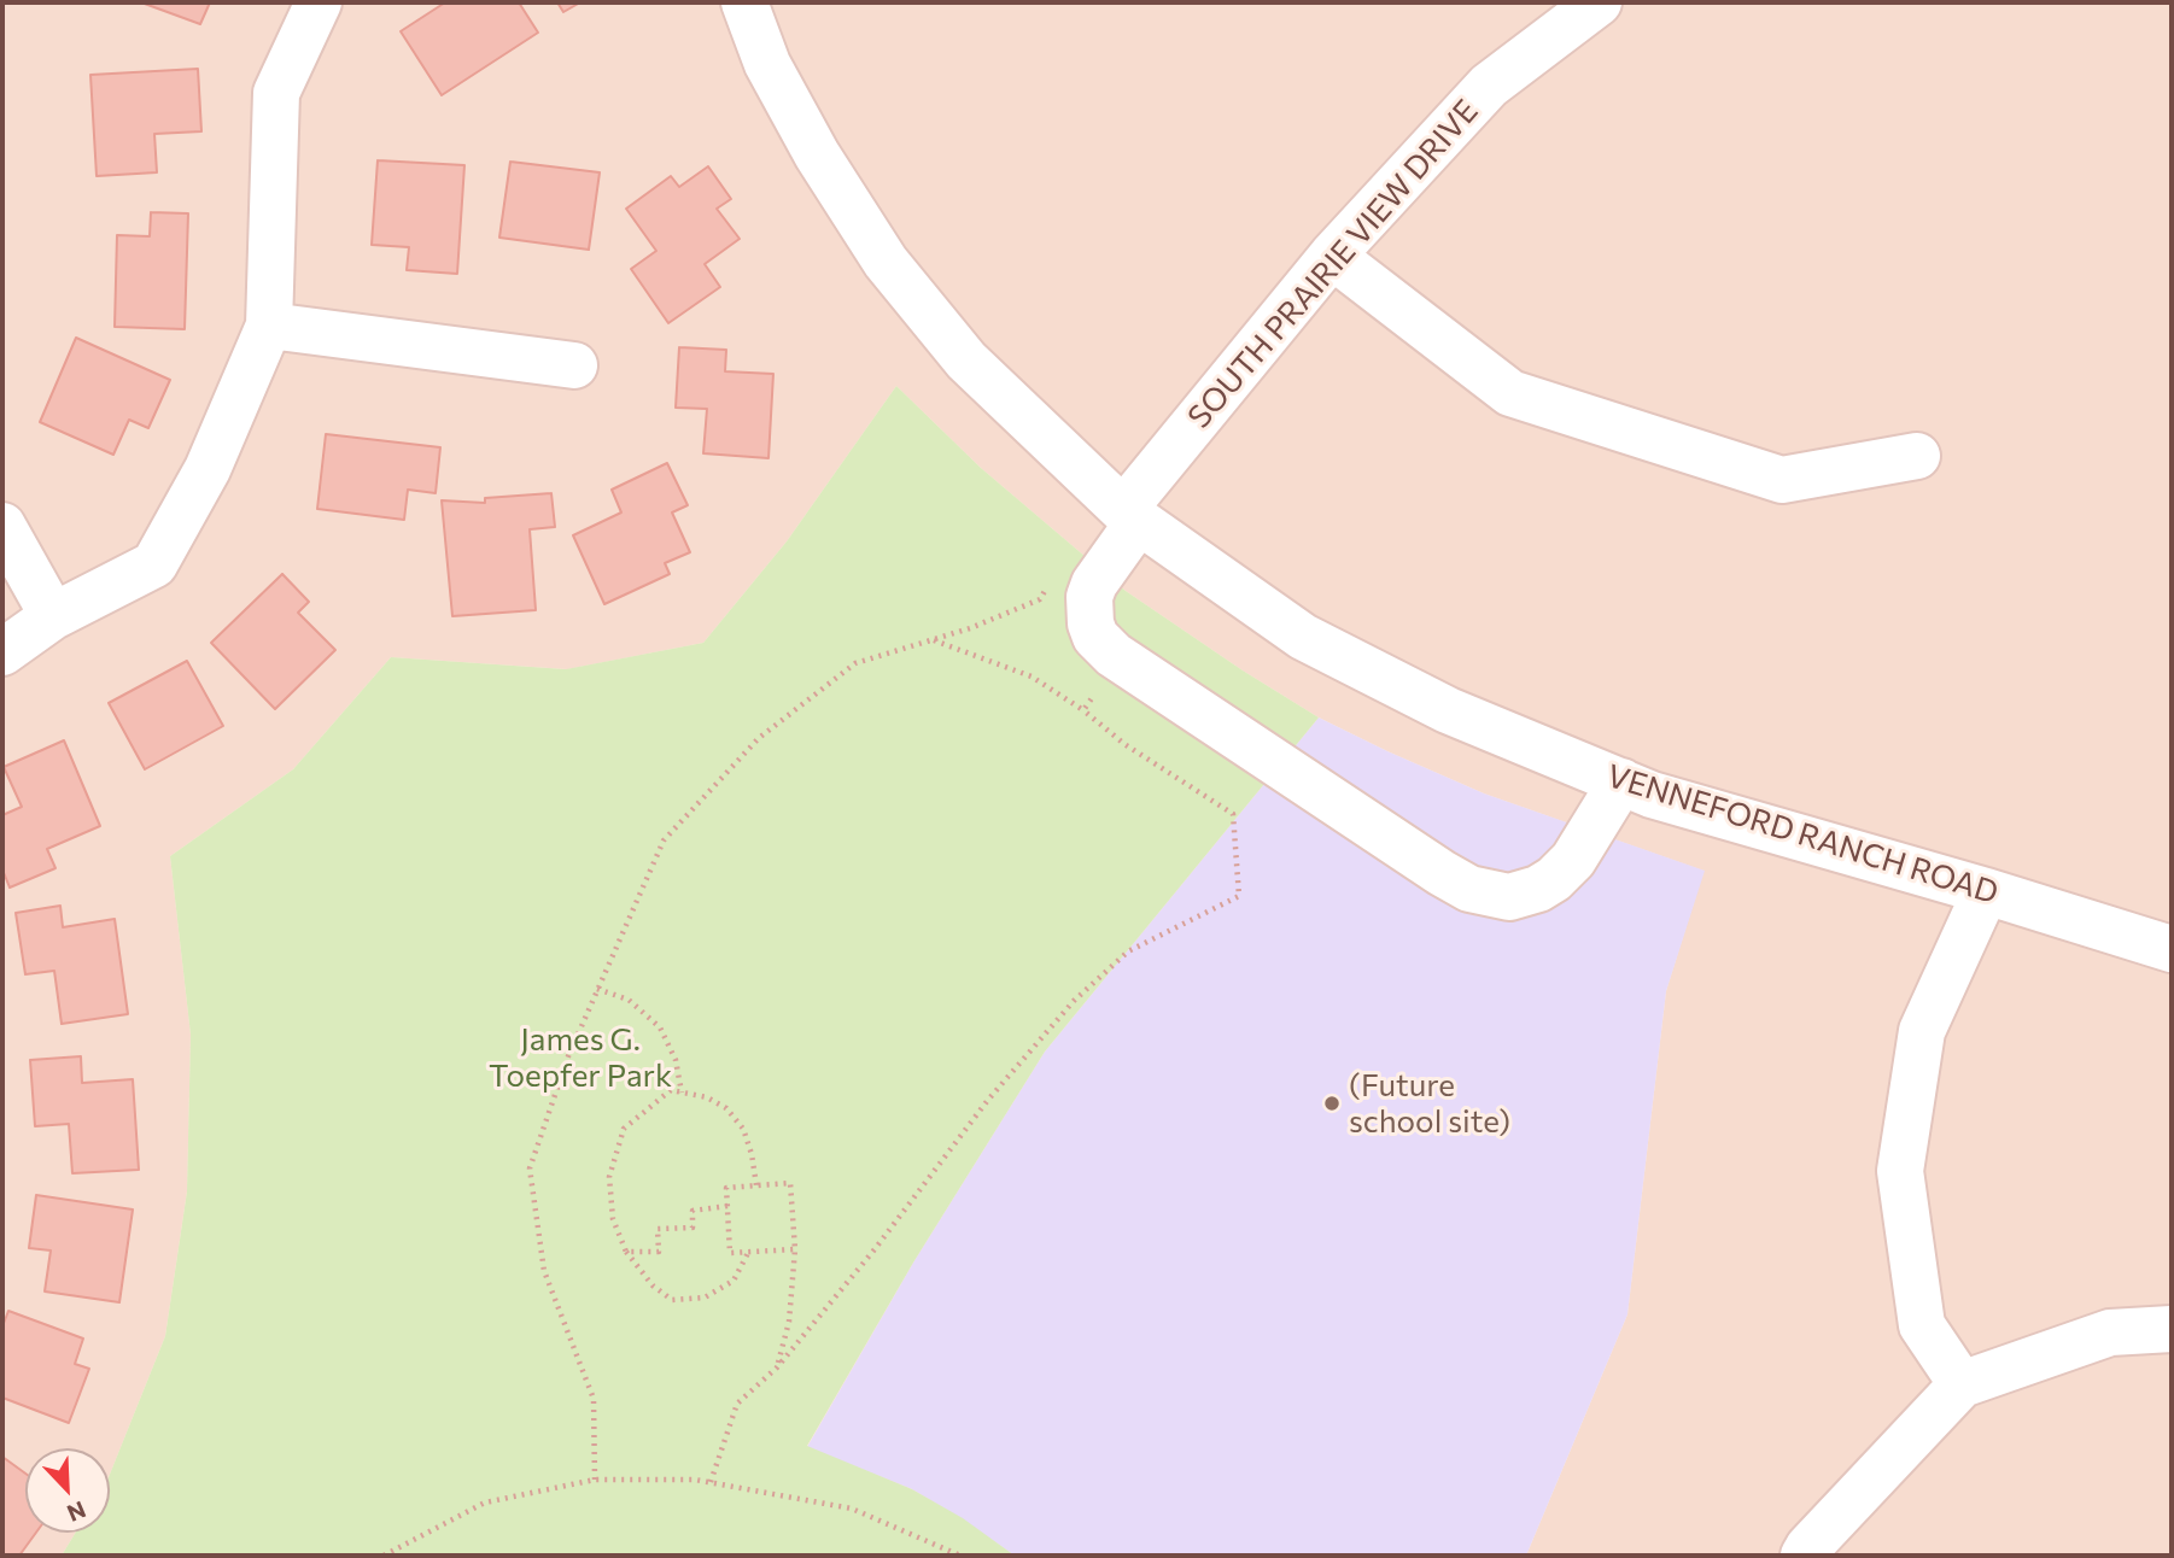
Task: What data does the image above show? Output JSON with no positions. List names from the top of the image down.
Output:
{
  "streets": {
    "street": ["SOUTH PRAIRIE VIEW DRIVE", "VENNEFORD RANCH ROAD"]
  },
  "crossings": [
    ["SOUTH PRAIRIE VIEW DRIVE", "VENNEFORD RANCH ROAD"]
  ],
  "parks": ["James G. Toepfer Park"],
  "places": ["(Future school site)"],
  "north": "bottom right"
}
